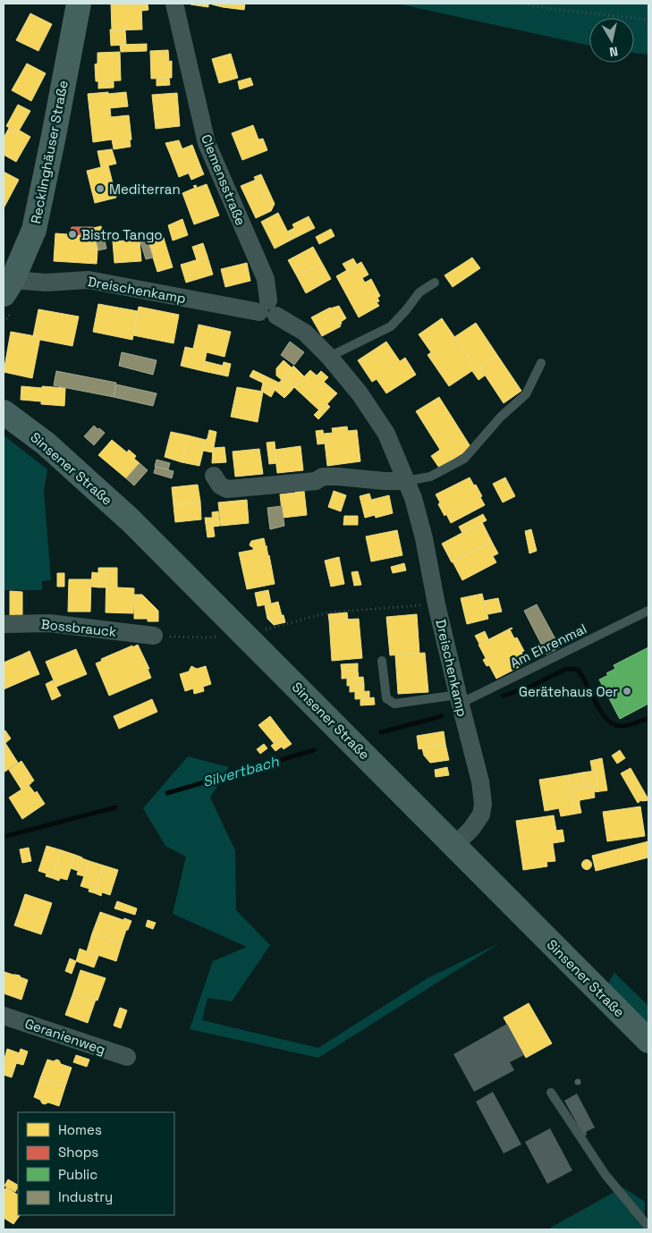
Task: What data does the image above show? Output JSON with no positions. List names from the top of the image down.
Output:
{
  "streets": {
    "main road": ["Recklinghäuser Straße", "Sinsener Straße"],
    "street": [
      "Clemensstraße",
      "Dreischenkamp",
      "Bossbrauck",
      "Geranienweg"
    ],
    "lane": ["Am Ehrenmal"]
  },
  "crossings": [
    ["Recklinghäuser Straße", "Dreischenkamp"],
    ["Clemensstraße", "Dreischenkamp"],
    ["Dreischenkamp", "Sinsener Straße"],
    ["Dreischenkamp", "Am Ehrenmal"]
  ],
  "water": ["Silvertbach"],
  "places": ["Mediterran", "Bistro Tango", "Gerätehaus Oer"],
  "legend": [
    "Homes",
    "Shops",
    "Public",
    "Industry"
  ],
  "north": "bottom"
}
